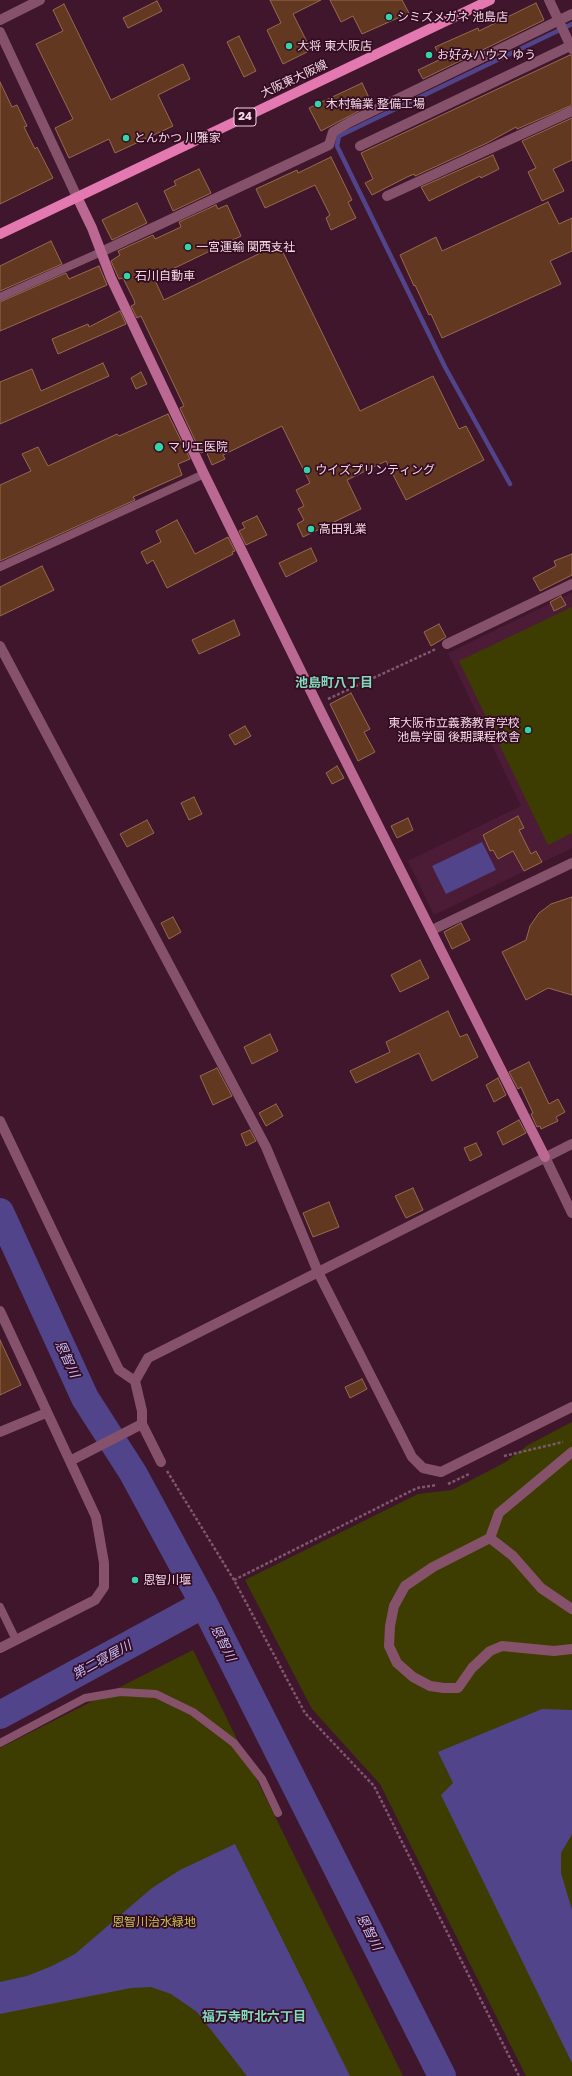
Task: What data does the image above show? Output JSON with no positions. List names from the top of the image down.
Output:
{
  "streets": {
    "main road": ["大阪東大阪線", "24"]
  },
  "districts": ["池島町八丁目", "福万寺町北六丁目"],
  "water": ["恩智川", "第二寝屋川"],
  "parks": ["恩智川治水緑地"],
  "places": [
    "シミズメガネ 池島店",
    "大将 東大阪店",
    "お好みハウス ゆう",
    "木村輪業 整備工場",
    "とんかつ 川雅家",
    "一宮運輸 関西支社",
    "石川自動車",
    "マリエ医院",
    "ウイズプリンティング",
    "高田乳業",
    "東大阪市立義務教育学校 池島学園 後期課程校舎",
    "恩智川堰"
  ]
}
